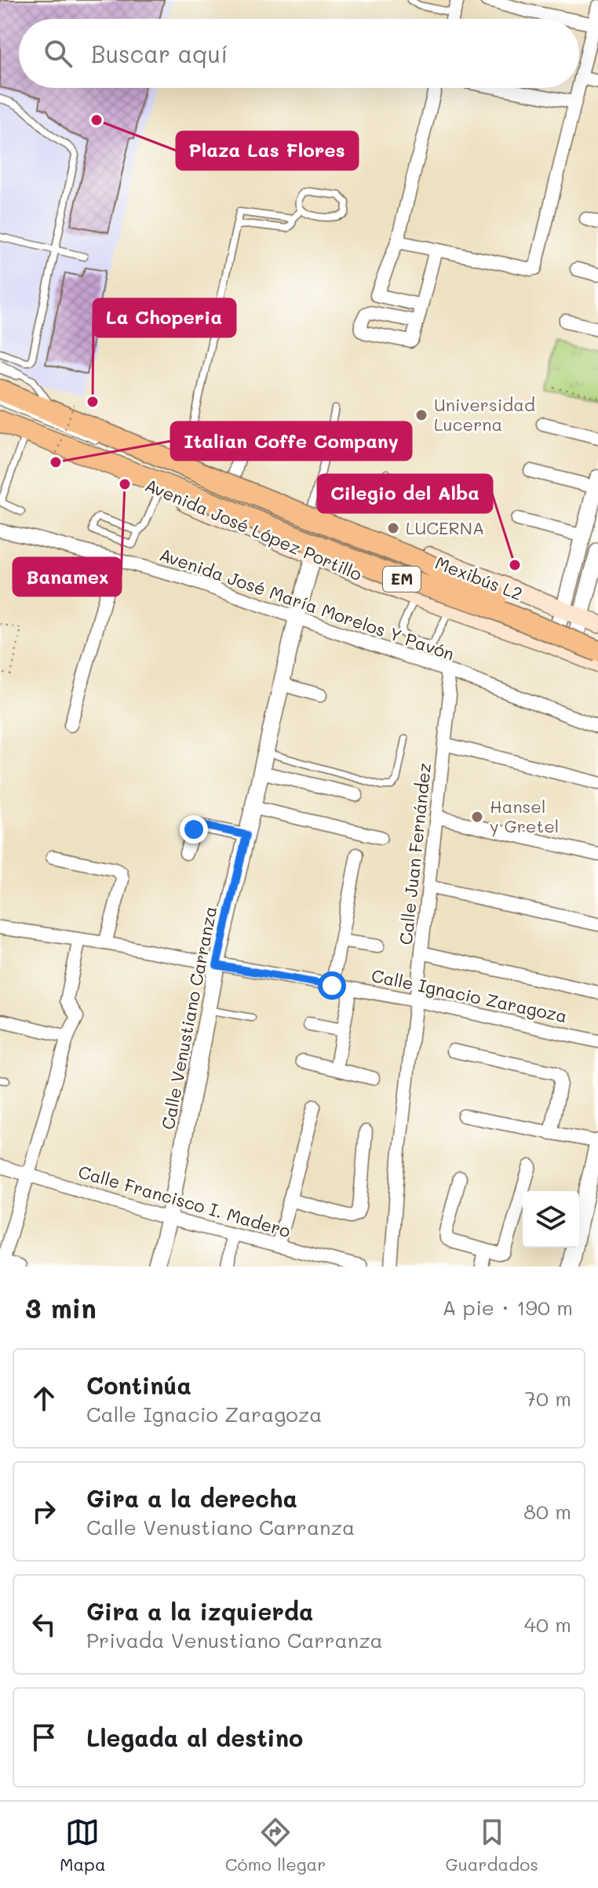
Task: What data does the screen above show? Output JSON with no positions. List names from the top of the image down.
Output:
{
  "streets": {
    "main road": ["Avenida José López Portillo", "EM"],
    "street": [
      "Avenida José María Morelos Y Pavón",
      "Calle Juan Fernández",
      "Calle Ignacio Zaragoza",
      "Calle Venustiano Carranza",
      "Calle Francisco I. Madero"
    ],
    "lane": ["Mexibús L2"]
  },
  "crossings": [
    ["Avenida José López Portillo", "Mexibús L2"],
    ["Avenida José López Portillo", "EM"],
    ["Avenida José López Portillo", "Calle Venustiano Carranza"],
    ["Avenida José María Morelos Y Pavón", "Calle Juan Fernández"],
    ["Avenida José María Morelos Y Pavón", "Calle Venustiano Carranza"],
    ["Calle Juan Fernández", "Calle Ignacio Zaragoza"],
    ["Calle Ignacio Zaragoza", "Calle Venustiano Carranza"],
    ["Calle Venustiano Carranza", "Calle Francisco I. Madero"]
  ],
  "places": [
    "Plaza Las Flores",
    "La Choperia",
    "Universidad Lucerna",
    "Italian Coffe Company",
    "Banamex",
    "LUCERNA",
    "Cilegio del Alba",
    "Hansel y Gretel"
  ],
  "page": {
    "search": "Buscar aquí",
    "heading": ["3 min", "A pie · 190 m"],
    "list": [
      ["Continúa", "Calle Ignacio Zaragoza", "70 m"],
      ["Gira a la derecha", "Calle Venustiano Carranza", "80 m"],
      ["Gira a la izquierda", "Privada Venustiano Carranza", "40 m"],
      "Llegada al destino"
    ],
    "nav": ["Mapa", "Cómo llegar", "Guardados"]
  }
}
